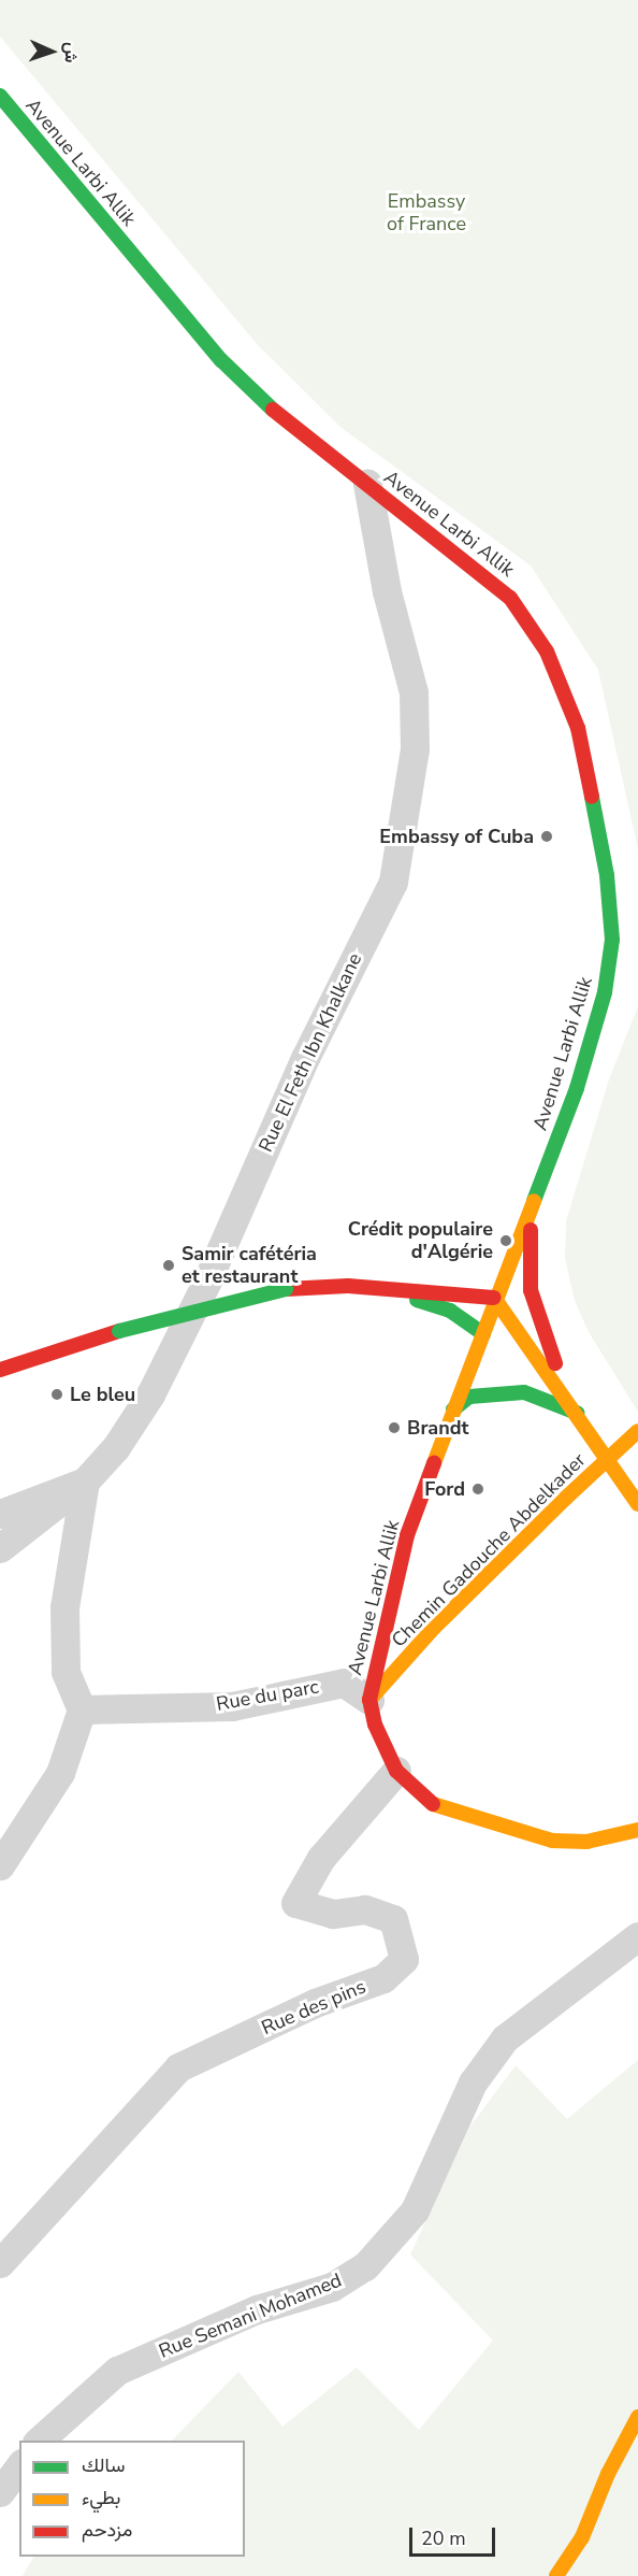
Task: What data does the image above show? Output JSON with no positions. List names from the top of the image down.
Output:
{
  "streets": {
    "main road": ["Avenue Larbi Allik", "Chemin Gadouche Abdelkader"],
    "street": [
      "Rue El Feth Ibn Khalkane",
      "Rue du parc",
      "Rue des pins",
      "Rue Semani Mohamed"
    ]
  },
  "crossings": [
    ["Avenue Larbi Allik", "Rue El Feth Ibn Khalkane"],
    ["Avenue Larbi Allik", "Chemin Gadouche Abdelkader"],
    ["Avenue Larbi Allik", "Rue du parc"],
    ["Avenue Larbi Allik", "Rue des pins"],
    ["Chemin Gadouche Abdelkader", "Rue du parc"]
  ],
  "parks": ["Embassy of France"],
  "places": [
    "Embassy of Cuba",
    "Crédit populaire d'Algérie",
    "Samir cafétéria et restaurant",
    "Le bleu",
    "Brandt",
    "Ford"
  ],
  "legend": ["سالك", "بطيء", "مزدحم"],
  "scale_bar": "20 m",
  "north": "right"
}
